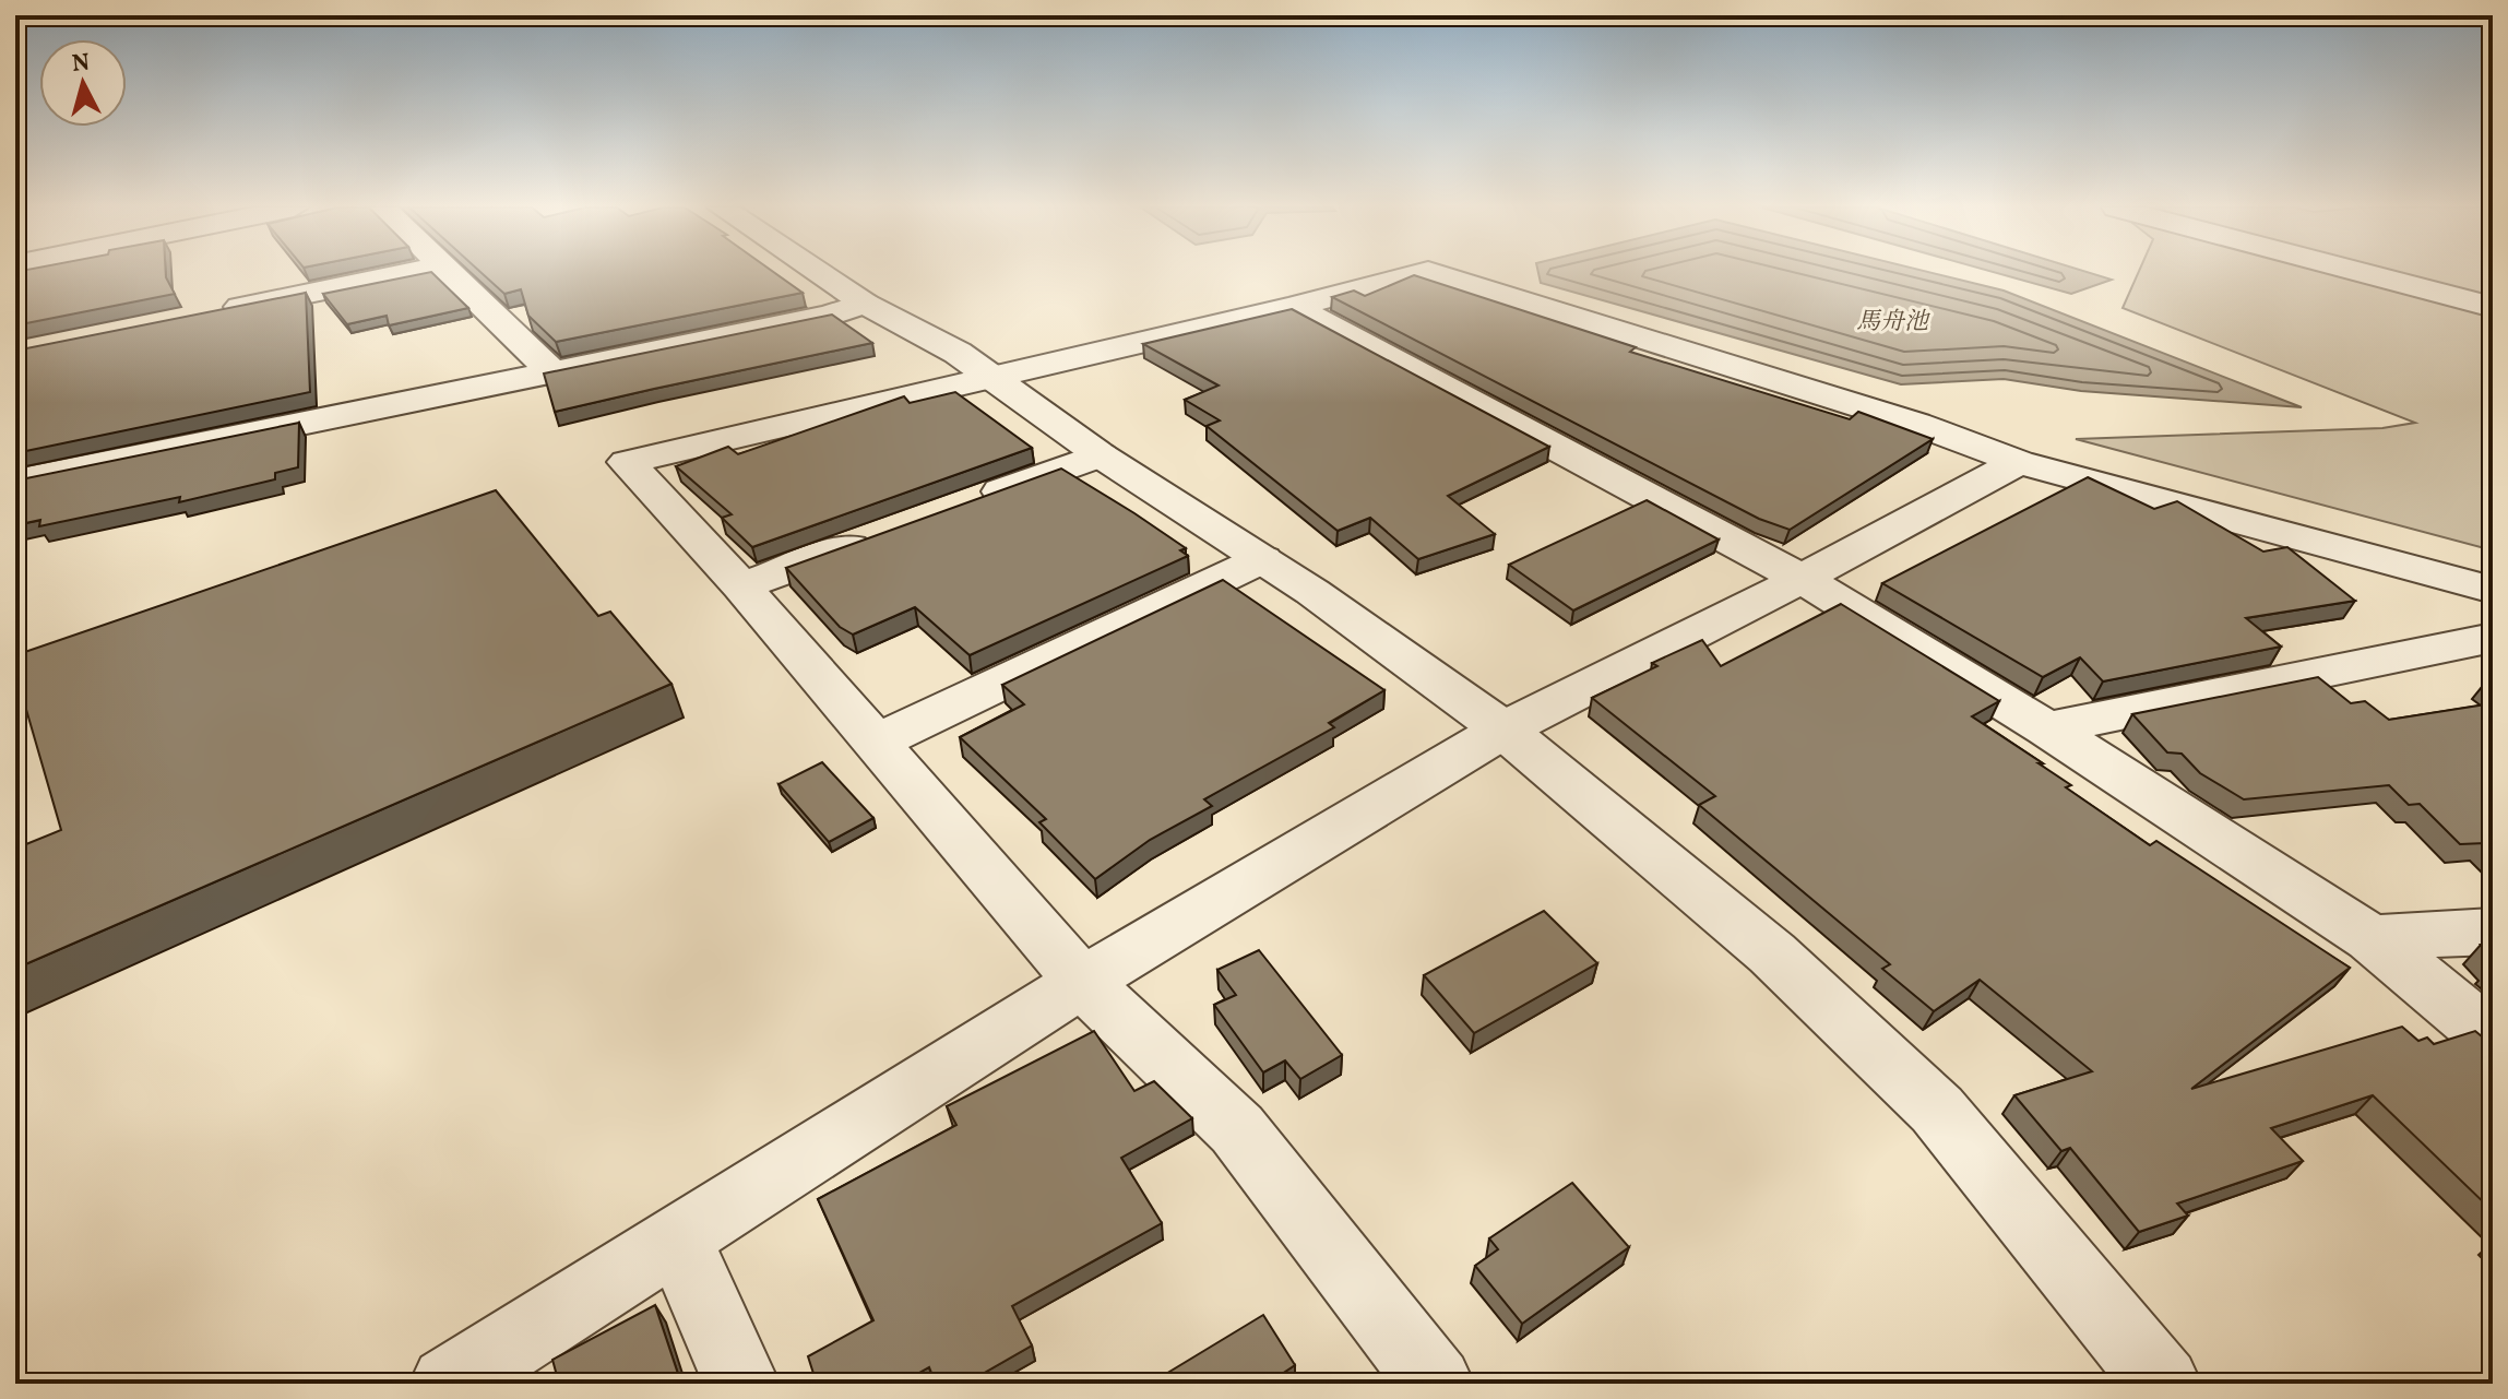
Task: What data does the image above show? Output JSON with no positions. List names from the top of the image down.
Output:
{
  "water": ["馬舟池"],
  "north": "top"
}
